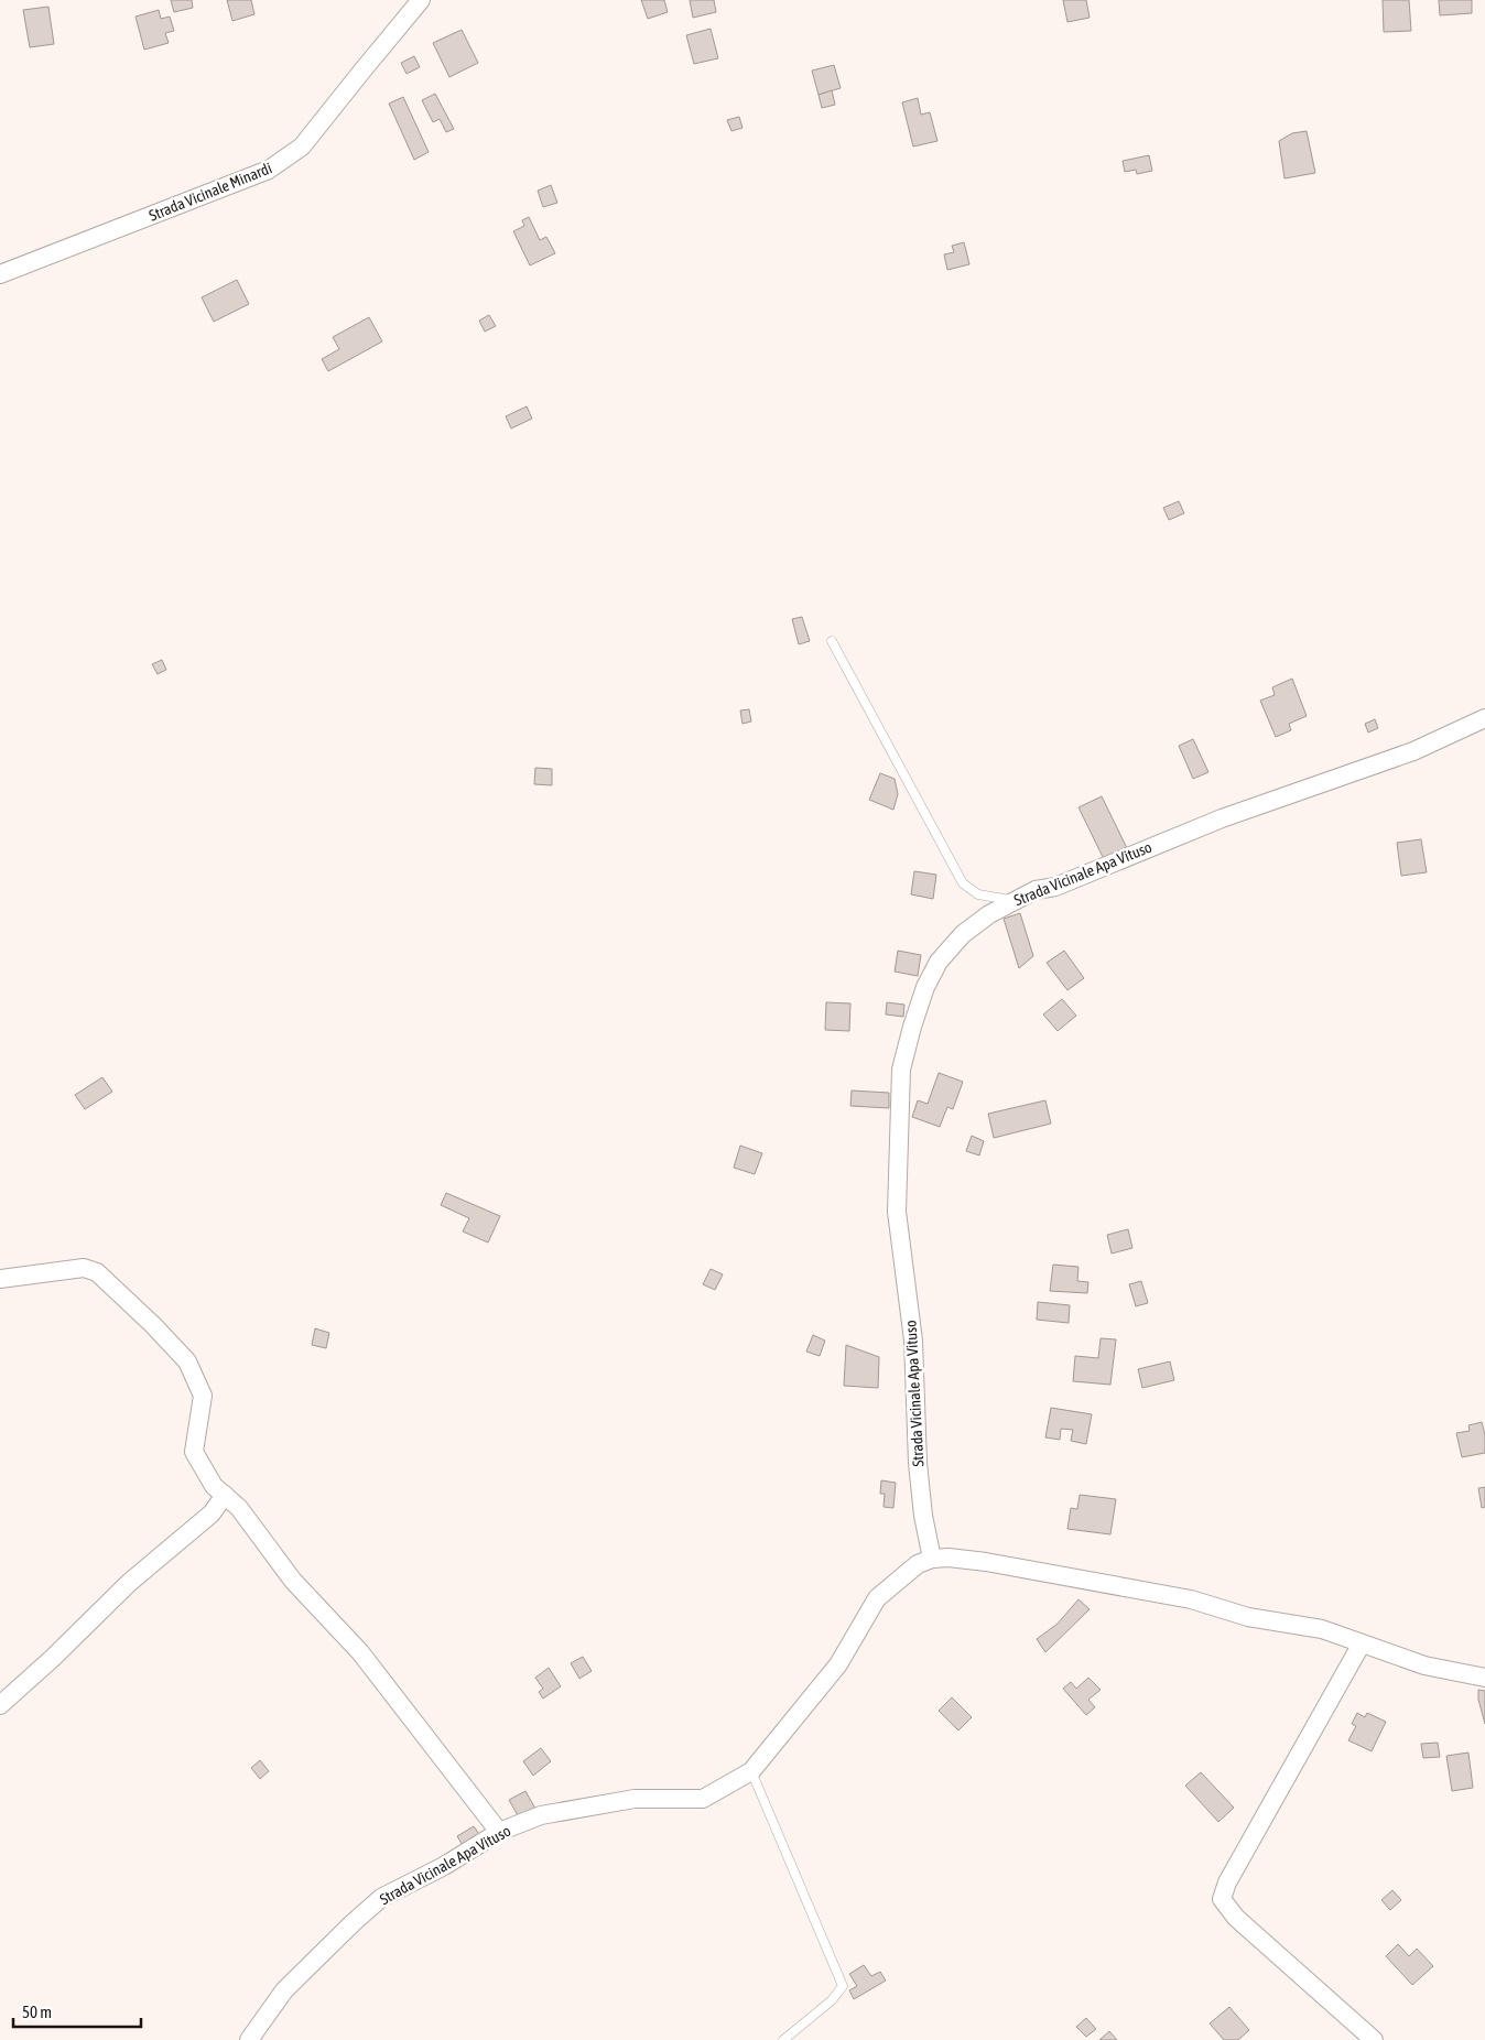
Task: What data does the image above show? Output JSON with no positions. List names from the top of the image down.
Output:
{
  "streets": {
    "street": ["Strada Vicinale Minardi", "Strada Vicinale Apa Vituso"]
  },
  "scale_bar": "50 m"
}
